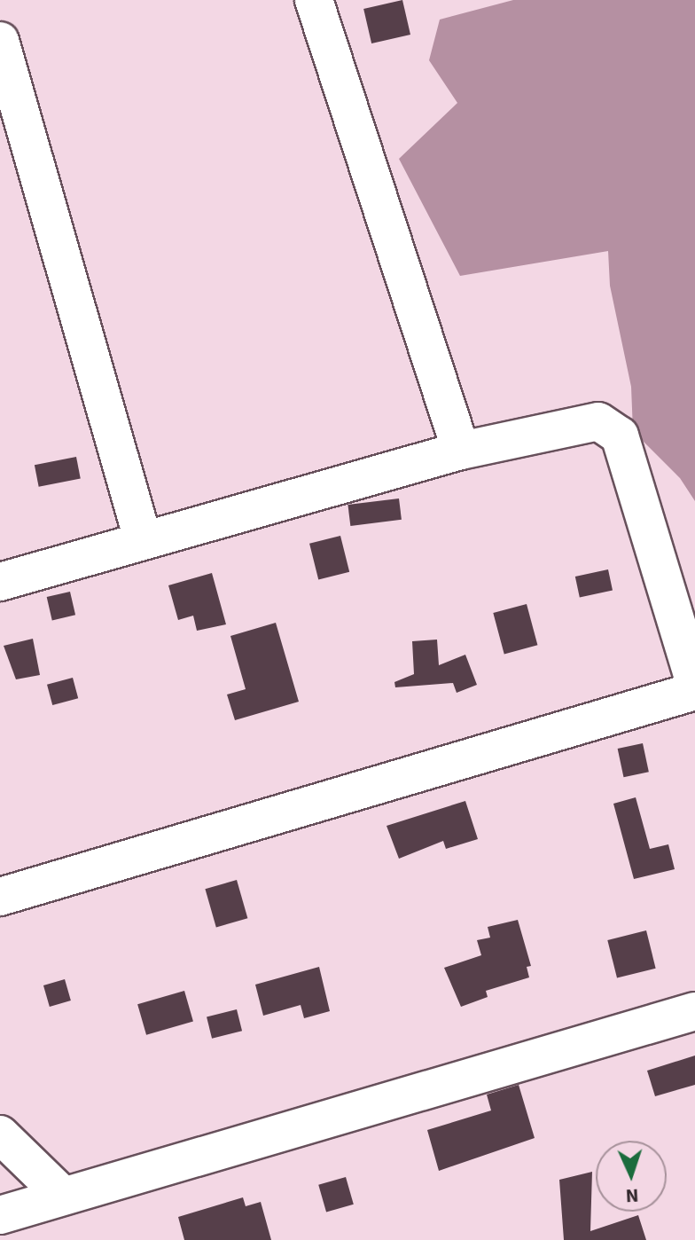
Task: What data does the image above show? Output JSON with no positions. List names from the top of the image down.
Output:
{
  "north": "bottom"
}
